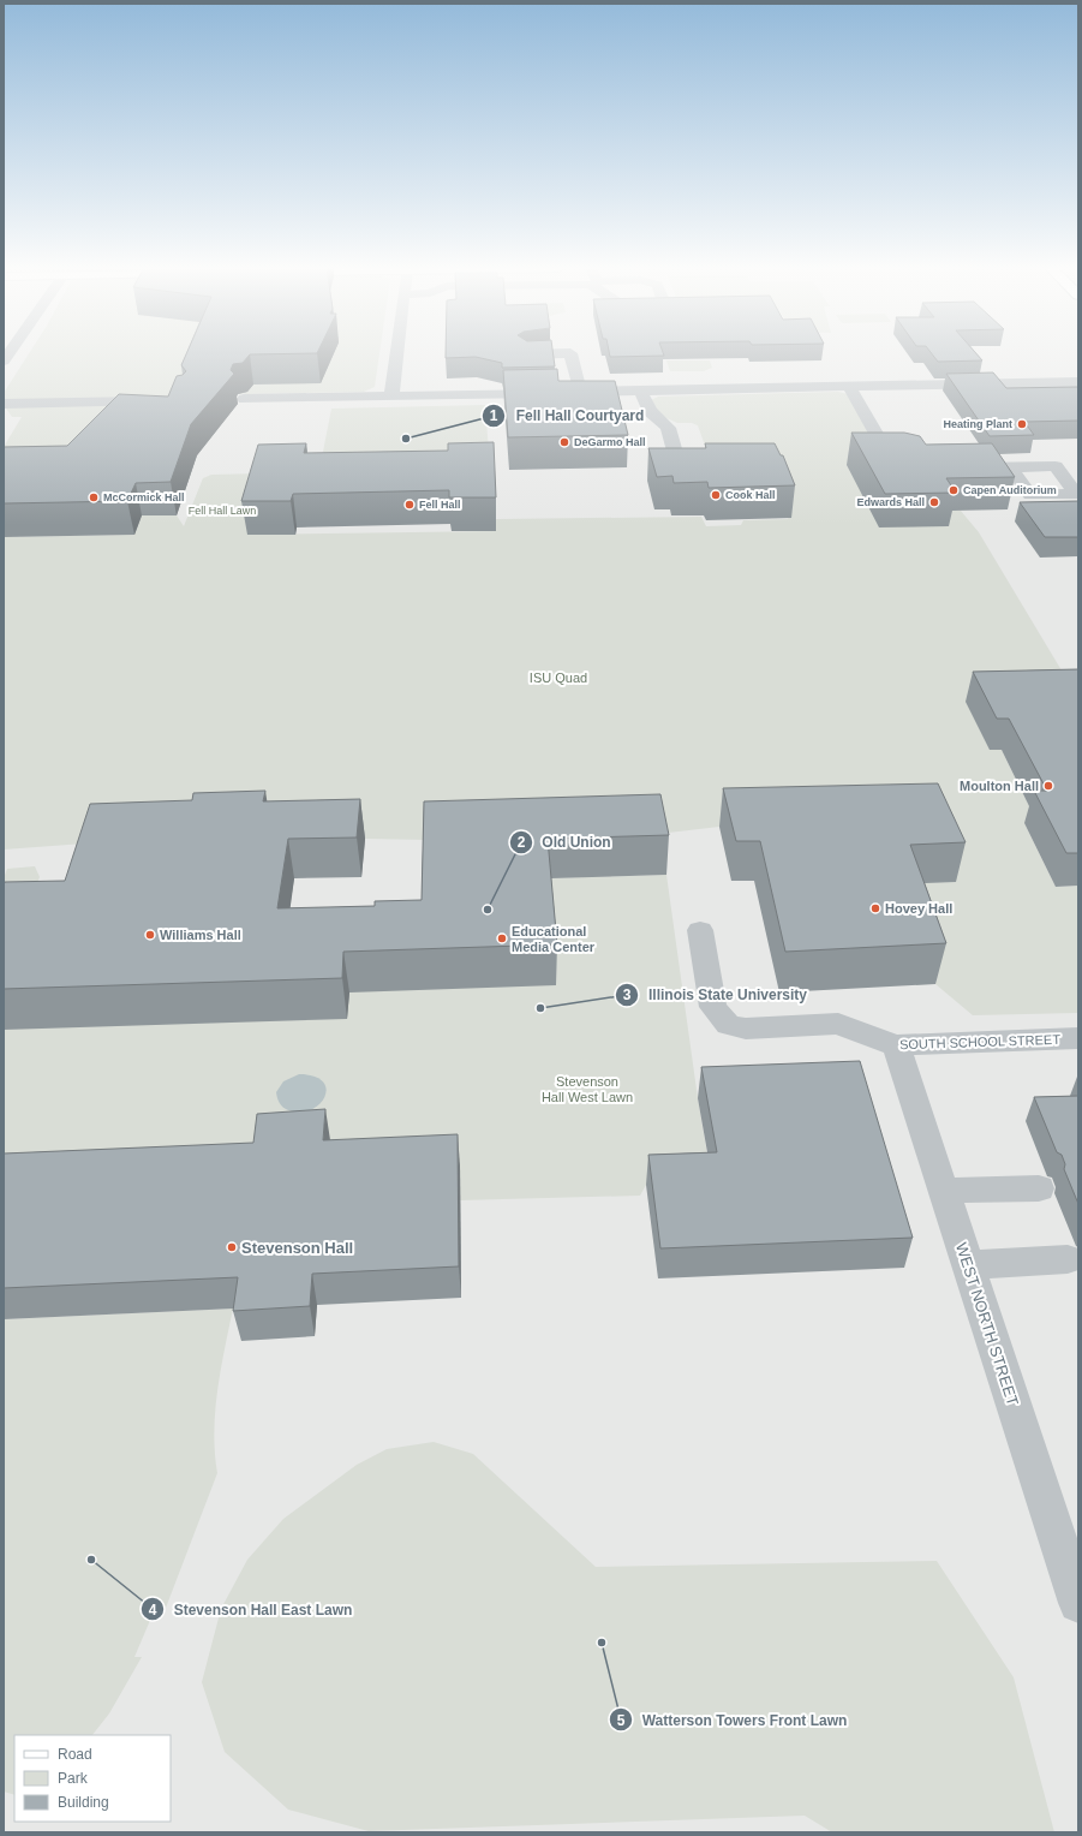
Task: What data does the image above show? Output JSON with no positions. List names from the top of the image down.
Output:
{
  "streets": {
    "street": ["SOUTH SCHOOL STREET", "WEST NORTH STREET"]
  },
  "crossings": [
    ["SOUTH SCHOOL STREET", "WEST NORTH STREET"]
  ],
  "parks": ["Fell Hall Lawn", "ISU Quad", "Stevenson Hall West Lawn"],
  "places": [
    "Heating Plant",
    "Fell Hall Courtyard",
    "DeGarmo Hall",
    "Capen Auditorium",
    "Cook Hall",
    "McCormick Hall",
    "Edwards Hall",
    "Fell Hall",
    "Moulton Hall",
    "Hovey Hall",
    "Old Union",
    "Williams Hall",
    "Educational Media Center",
    "Illinois State University",
    "Stevenson Hall",
    "Stevenson Hall East Lawn",
    "Watterson Towers Front Lawn"
  ],
  "legend": ["Road", "Park", "Building"]
}
